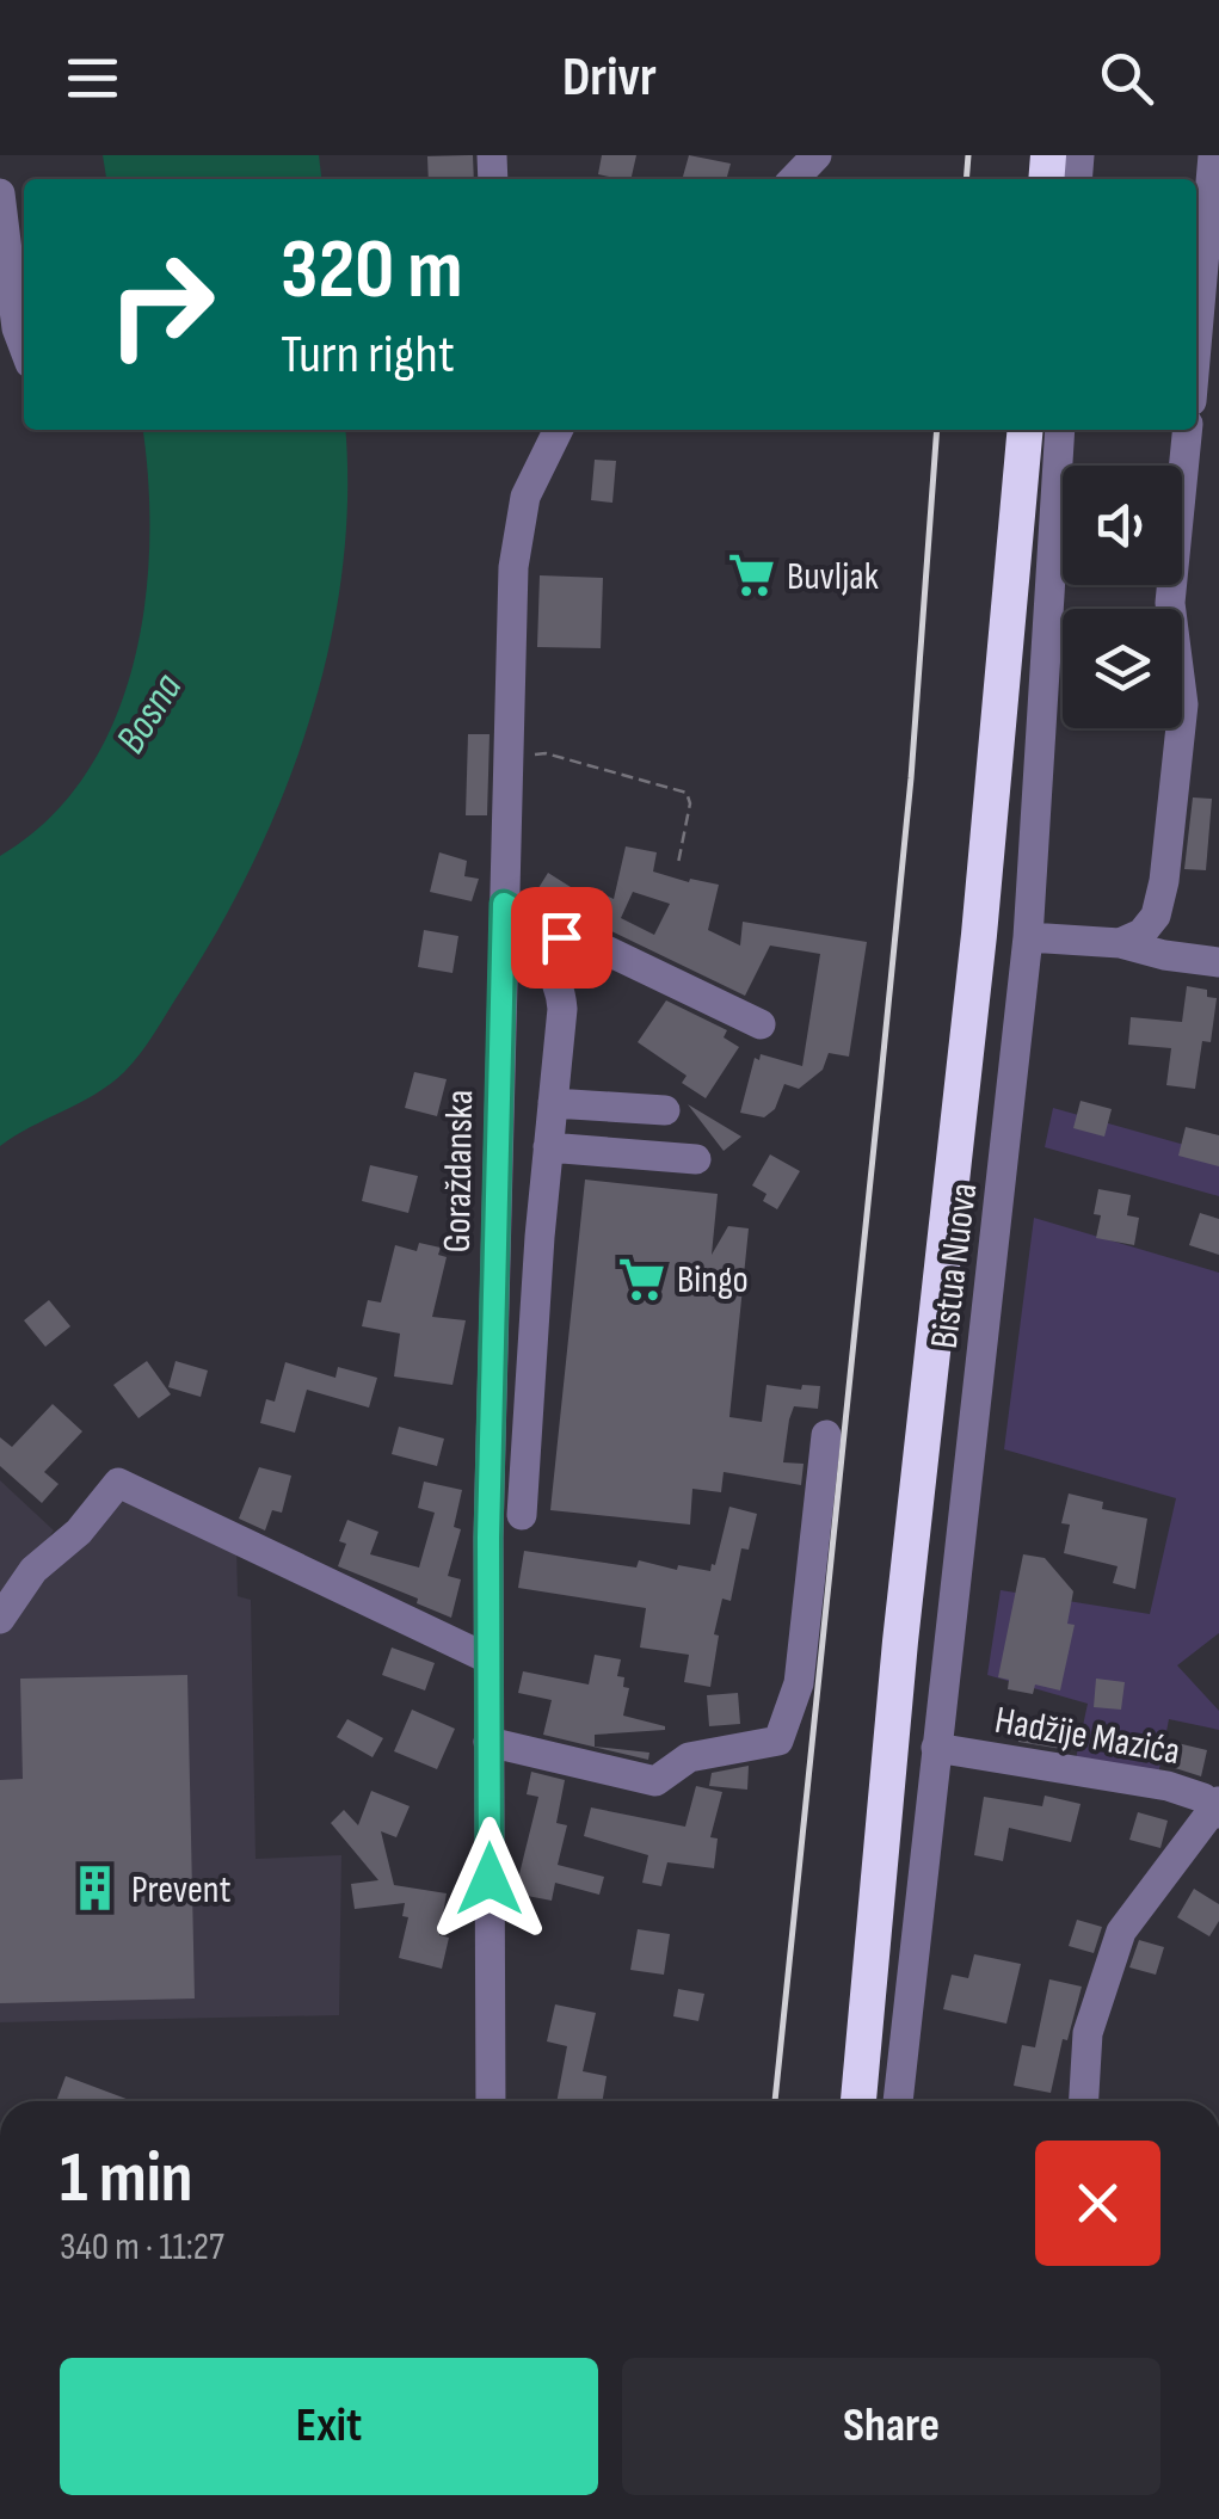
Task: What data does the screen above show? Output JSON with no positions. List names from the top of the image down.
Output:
{
  "streets": {
    "street": ["Goraždanska", "Bistua Nuova", "Hadžije Mazića"]
  },
  "crossings": [
    ["Bistua Nuova", "Hadžije Mazića"]
  ],
  "water": ["Bosna"],
  "places": {
    "supermarket": ["Buvljak", "Bingo"],
    "building": ["Prevent"]
  },
  "page": {
    "header": "Drivr",
    "turn": ["320 m", "Turn right"],
    "heading": ["1 min", "340 m · 11:27"],
    "buttons": ["Exit", "Share"]
  }
}
